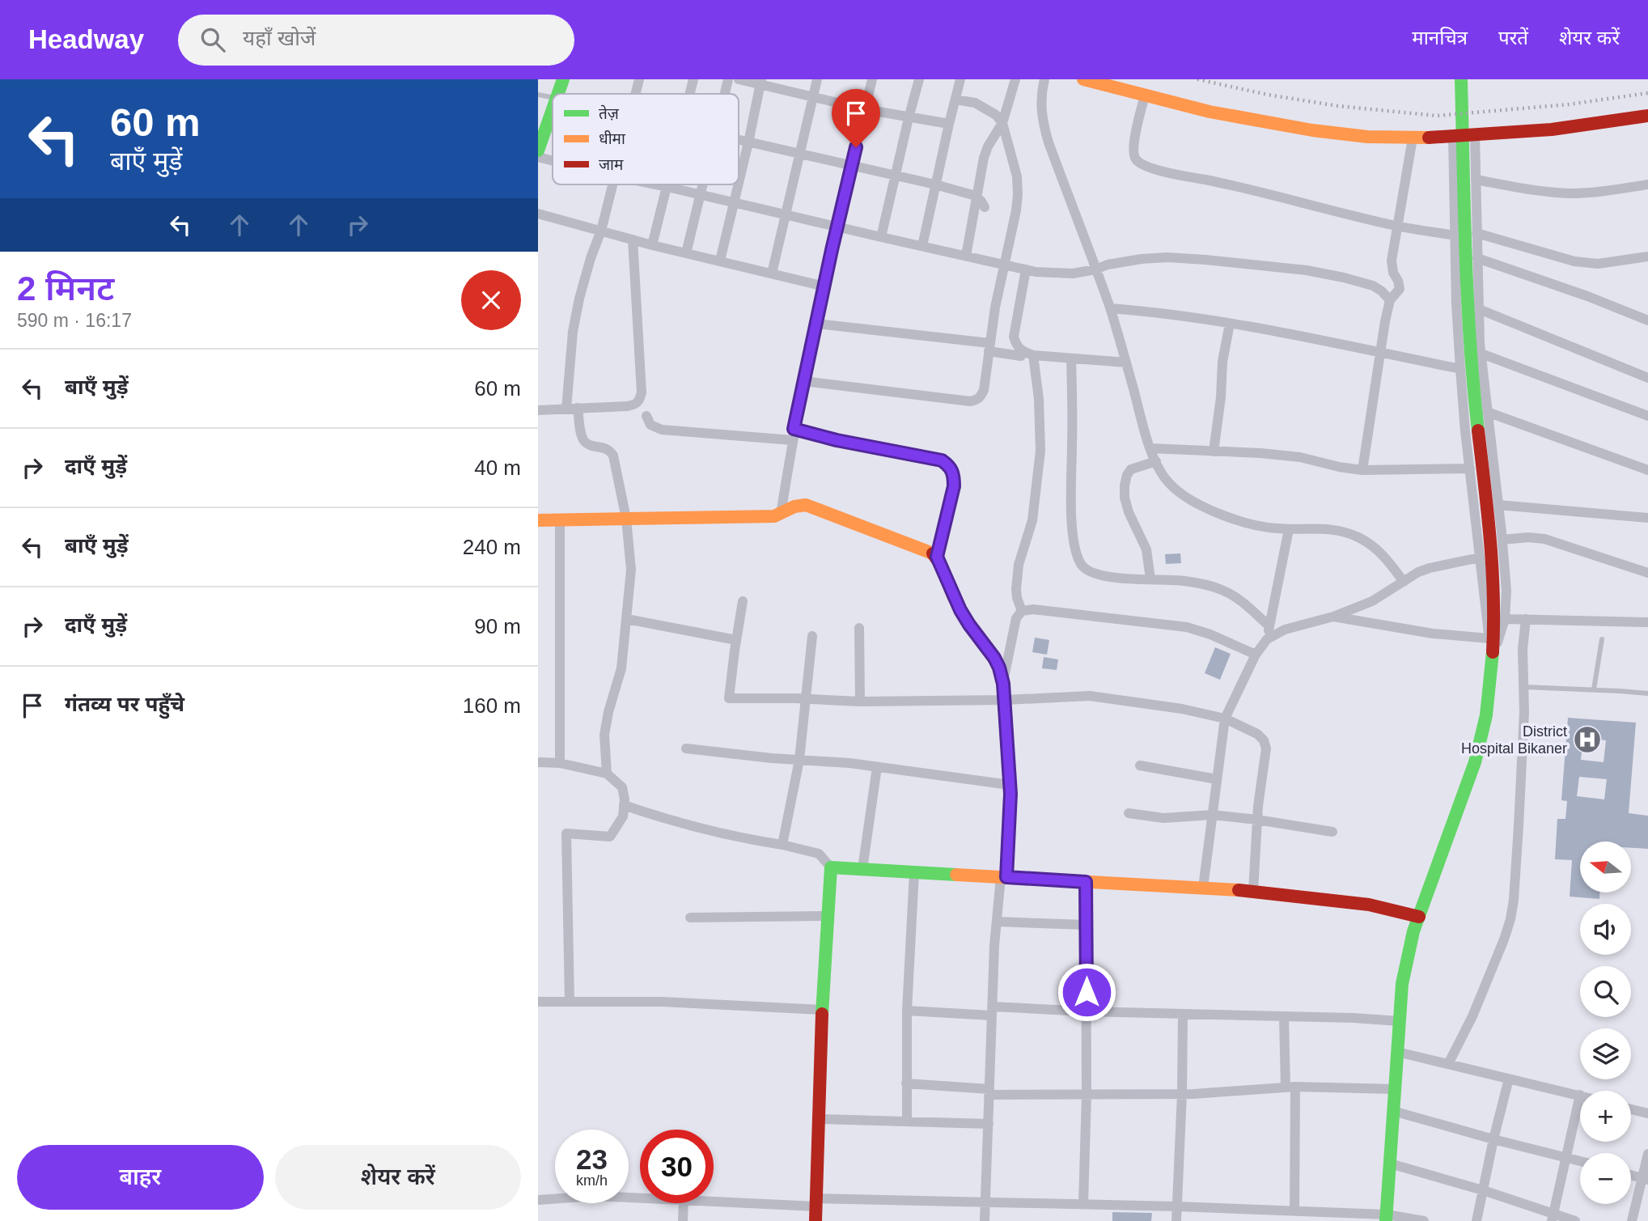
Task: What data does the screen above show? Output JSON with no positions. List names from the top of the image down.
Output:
{
  "places": {
    "hospital": ["District Hospital Bikaner"]
  },
  "legend": ["तेज़", "धीमा", "जाम"],
  "north": "left",
  "page": {
    "header": "Headway",
    "search": "यहाँ खोजें",
    "nav": ["मानचित्र", "परतें", "शेयर करें"],
    "turn": ["60 m", "बाएँ मुड़ें"],
    "heading": ["2 मिनट", "590 m · 16:17"],
    "list": [
      {
        "name": "बाएँ मुड़ें",
        "value": "60 m"
      },
      {
        "name": "दाएँ मुड़ें",
        "value": "40 m"
      },
      {
        "name": "बाएँ मुड़ें",
        "value": "240 m"
      },
      {
        "name": "दाएँ मुड़ें",
        "value": "90 m"
      },
      {
        "name": "गंतव्य पर पहुँचे",
        "value": "160 m"
      }
    ],
    "map_buttons": ["+", "−"],
    "speed": "23 km/h",
    "limit": "30",
    "buttons": ["बाहर", "शेयर करें"]
  }
}
